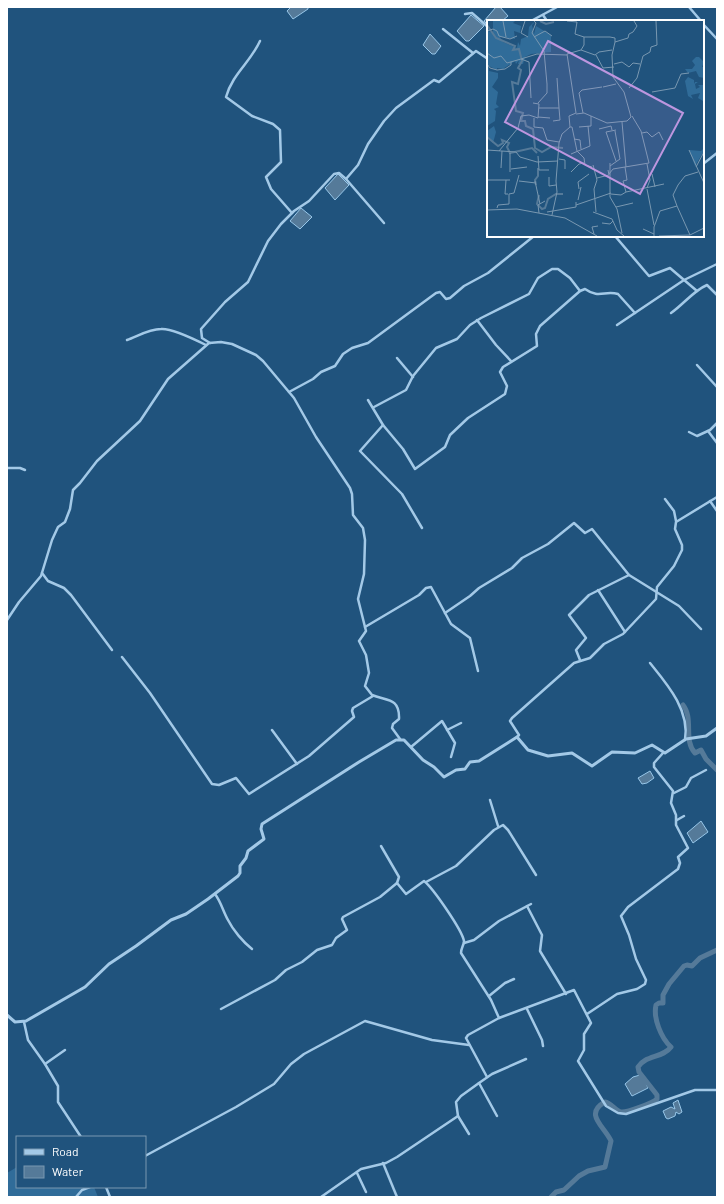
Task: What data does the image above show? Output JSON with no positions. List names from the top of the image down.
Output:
{
  "legend": ["Road", "Water"]
}
